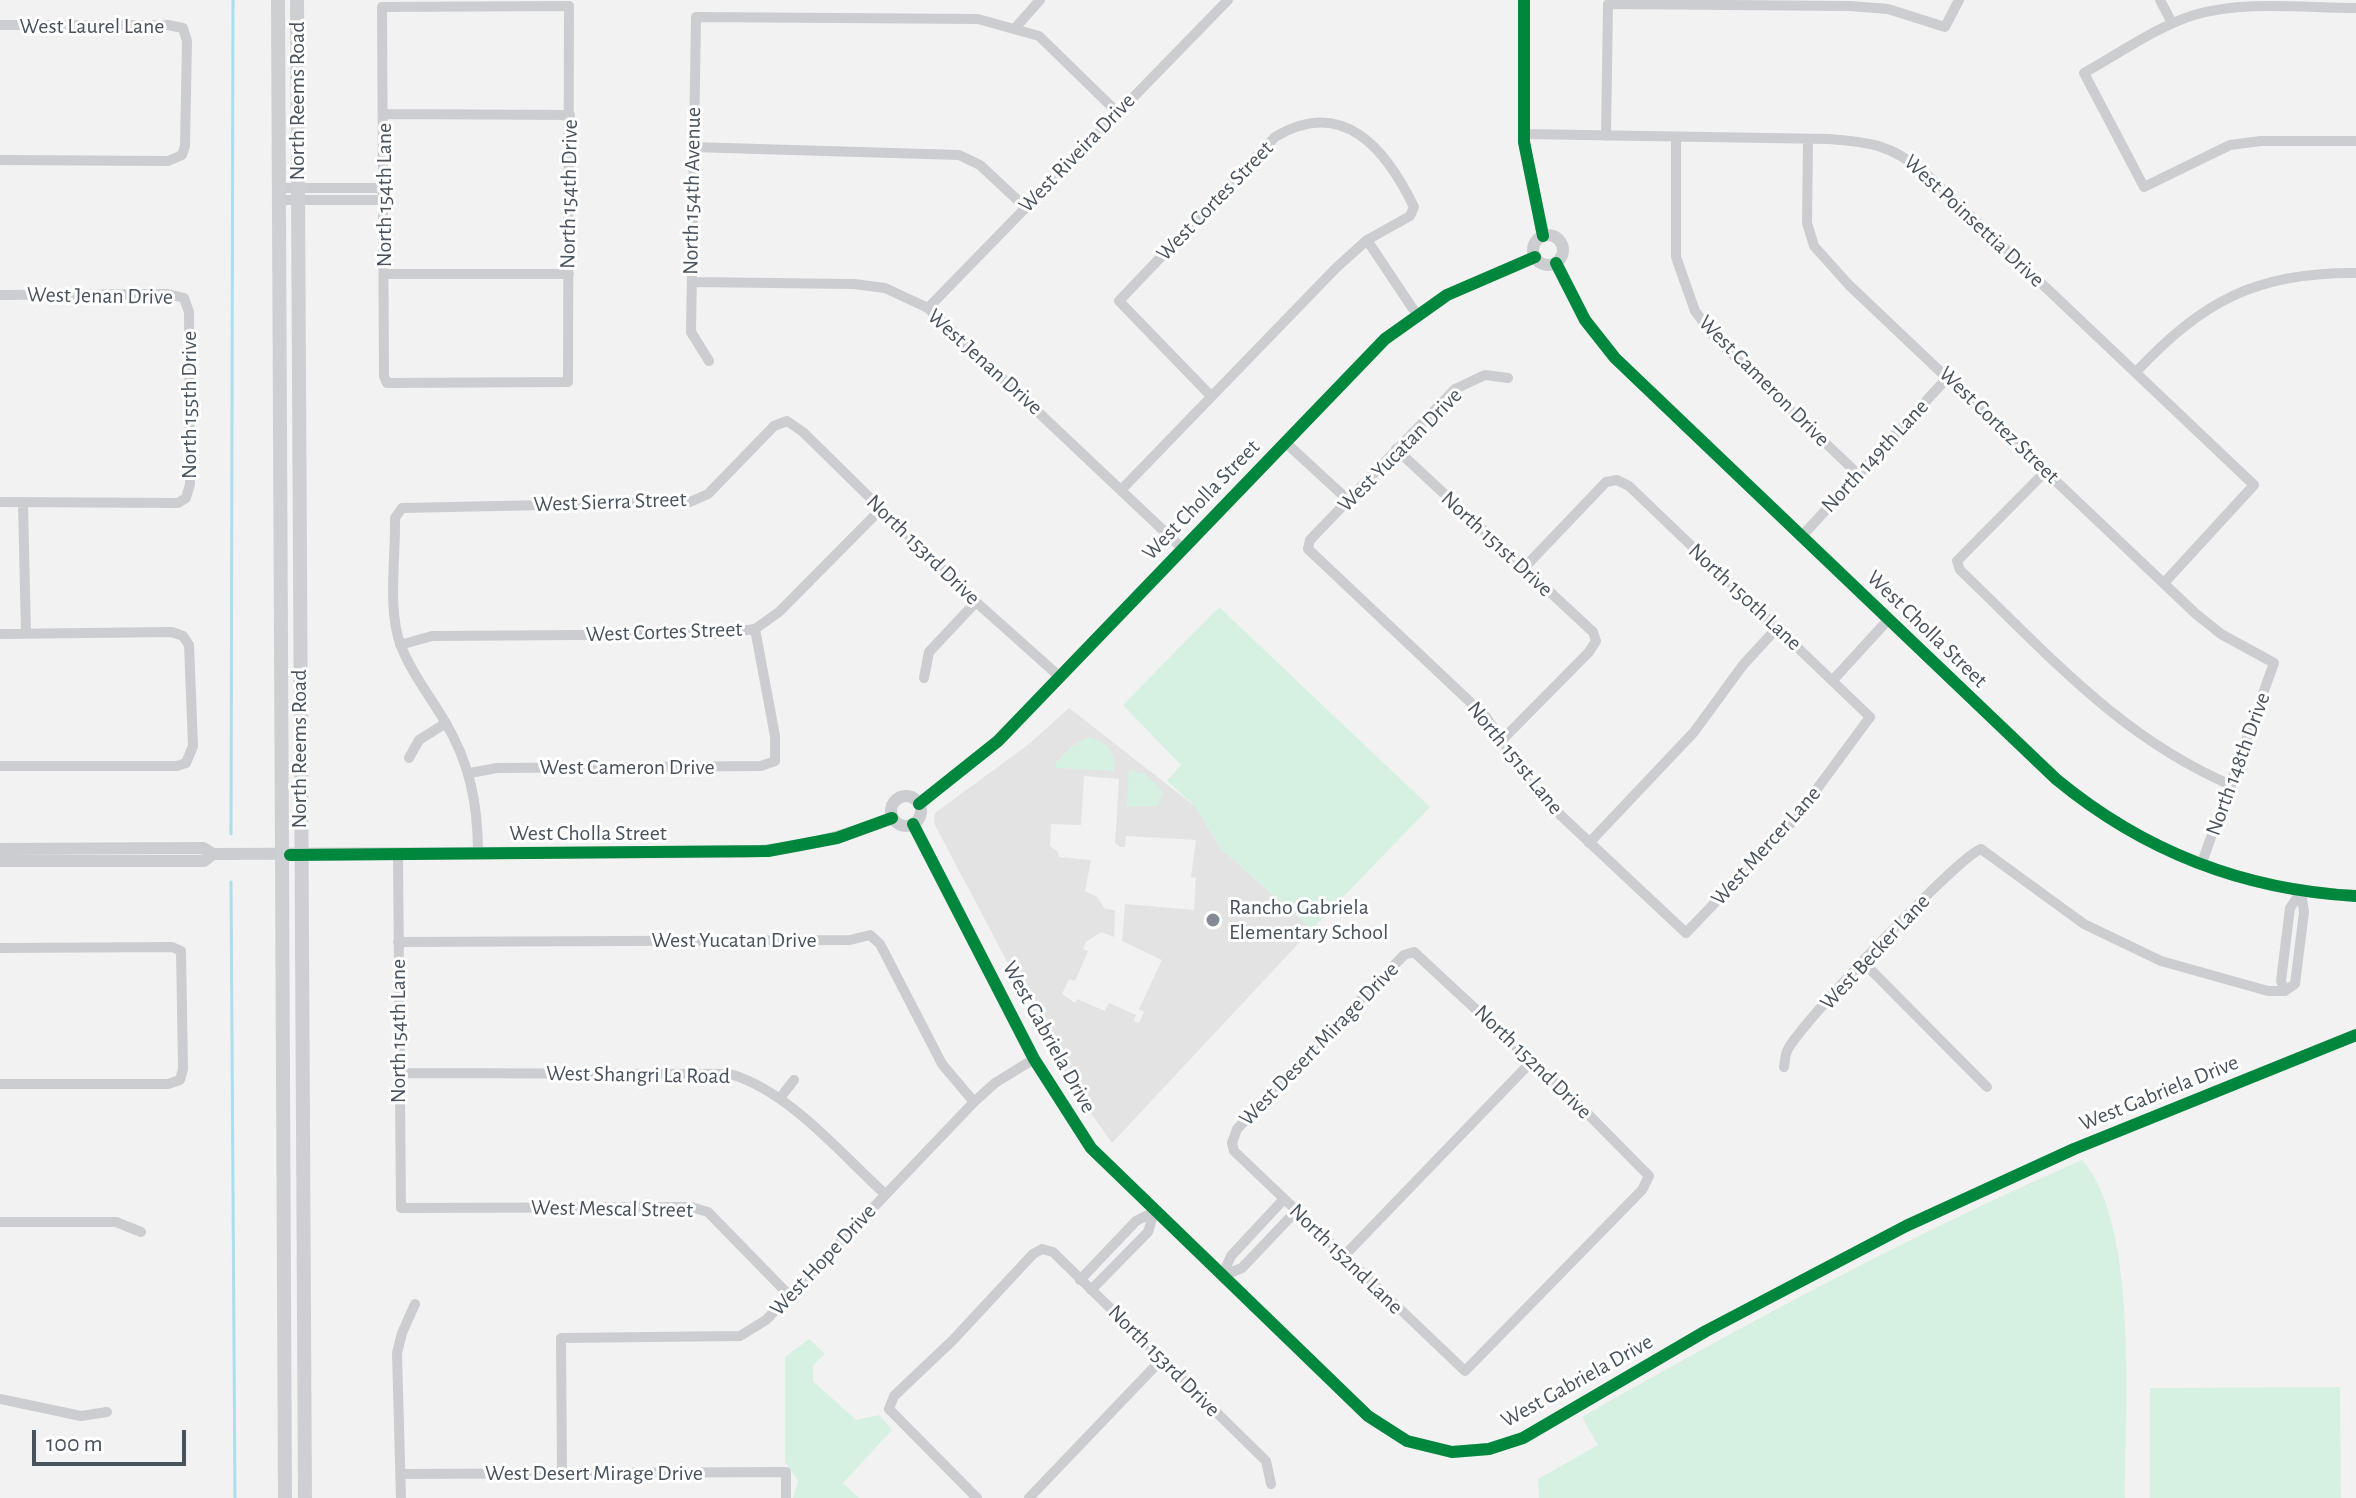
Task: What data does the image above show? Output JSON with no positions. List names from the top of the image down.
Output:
{
  "streets": {
    "main road": ["North Reems Road"],
    "street": [
      "West Laurel Lane",
      "West Riveira Drive",
      "North 154th Avenue",
      "North 154th Drive",
      "North 154th Lane",
      "West Cortes Street",
      "West Poinsettia Drive",
      "West Jenan Drive",
      "West Cameron Drive",
      "North 155th Drive",
      "West Cortez Street",
      "West Yucatan Drive",
      "North 149th Lane",
      "West Cholla Street",
      "West Sierra Street",
      "North 151st Drive",
      "North 153rd Drive",
      "North 150th Lane",
      "North 151st Lane",
      "North 148th Drive",
      "West Mercer Lane",
      "West Becker Lane",
      "West Gabriela Drive",
      "West Desert Mirage Drive",
      "North 152nd Drive",
      "West Shangri La Road",
      "West Mescal Street",
      "North 152nd Lane",
      "West Hope Drive"
    ]
  },
  "crossings": [
    ["North Reems Road", "West Cholla Street"],
    ["West Riveira Drive", "West Jenan Drive"],
    ["North 154th Avenue", "West Jenan Drive"],
    ["North 154th Drive", "North 154th Lane"],
    ["North 154th Lane", "West Yucatan Drive"],
    ["North 154th Lane", "West Cholla Street"],
    ["North 154th Lane", "West Shangri La Road"],
    ["North 154th Lane", "West Mescal Street"],
    ["West Cortes Street", "West Cameron Drive"],
    ["West Cortes Street", "West Sierra Street"],
    ["West Cortes Street", "North 153rd Drive"],
    ["West Poinsettia Drive", "West Cameron Drive"],
    ["West Poinsettia Drive", "West Cortez Street"],
    ["West Jenan Drive", "North 155th Drive"],
    ["West Jenan Drive", "West Cholla Street"],
    ["West Cameron Drive", "North 149th Lane"],
    ["West Cortez Street", "North 149th Lane"],
    ["West Cortez Street", "North 148th Drive"],
    ["West Yucatan Drive", "North 151st Drive"],
    ["West Yucatan Drive", "North 151st Lane"],
    ["West Yucatan Drive", "West Hope Drive"],
    ["North 149th Lane", "West Cholla Street"],
    ["West Cholla Street", "North 153rd Drive"],
    ["West Cholla Street", "North 148th Drive"],
    ["West Cholla Street", "West Becker Lane"],
    ["West Cholla Street", "West Gabriela Drive"],
    ["West Sierra Street", "North 153rd Drive"],
    ["North 151st Drive", "North 150th Lane"],
    ["North 151st Drive", "North 151st Lane"],
    ["North 150th Lane", "West Mercer Lane"],
    ["North 151st Lane", "West Mercer Lane"],
    ["West Gabriela Drive", "West Hope Drive"],
    ["West Desert Mirage Drive", "North 152nd Drive"],
    ["West Desert Mirage Drive", "North 152nd Lane"],
    ["West Desert Mirage Drive", "West Hope Drive"],
    ["North 152nd Drive", "North 152nd Lane"],
    ["West Shangri La Road", "West Hope Drive"],
    ["West Mescal Street", "West Hope Drive"]
  ],
  "places": ["Rancho Gabriela Elementary School"],
  "scale_bar": "100 m"
}
